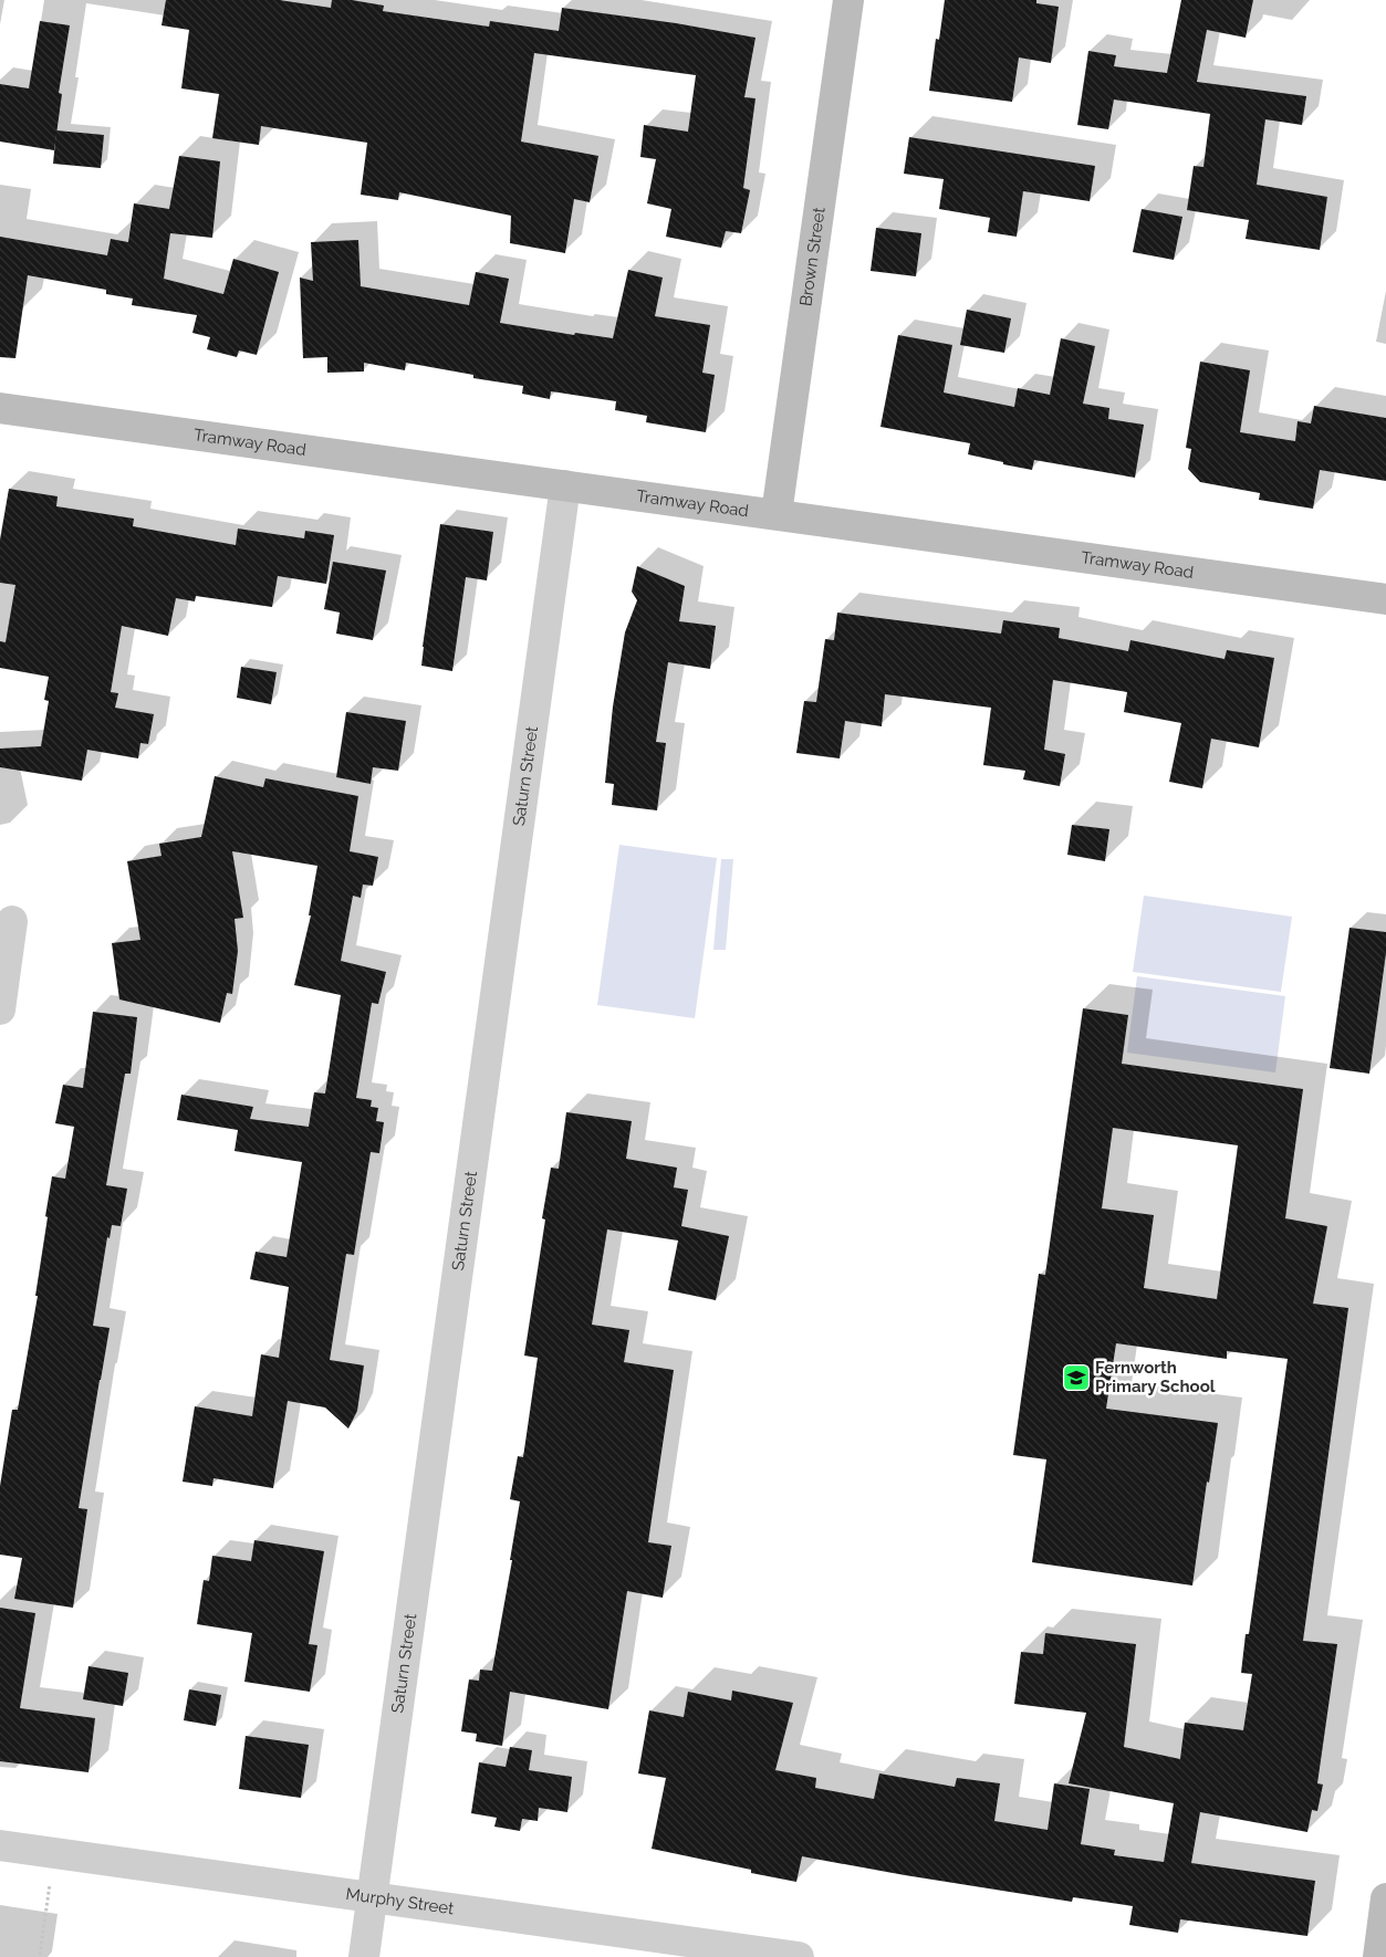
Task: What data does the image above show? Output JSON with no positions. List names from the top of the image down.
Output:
{
  "streets": {
    "street": [
      "Brown Street",
      "Tramway Road",
      "Saturn Street",
      "Murphy Street"
    ]
  },
  "crossings": [
    ["Brown Street", "Tramway Road"],
    ["Tramway Road", "Saturn Street"],
    ["Saturn Street", "Murphy Street"]
  ],
  "places": {
    "school or university": ["Fernworth Primary School"]
  }
}
